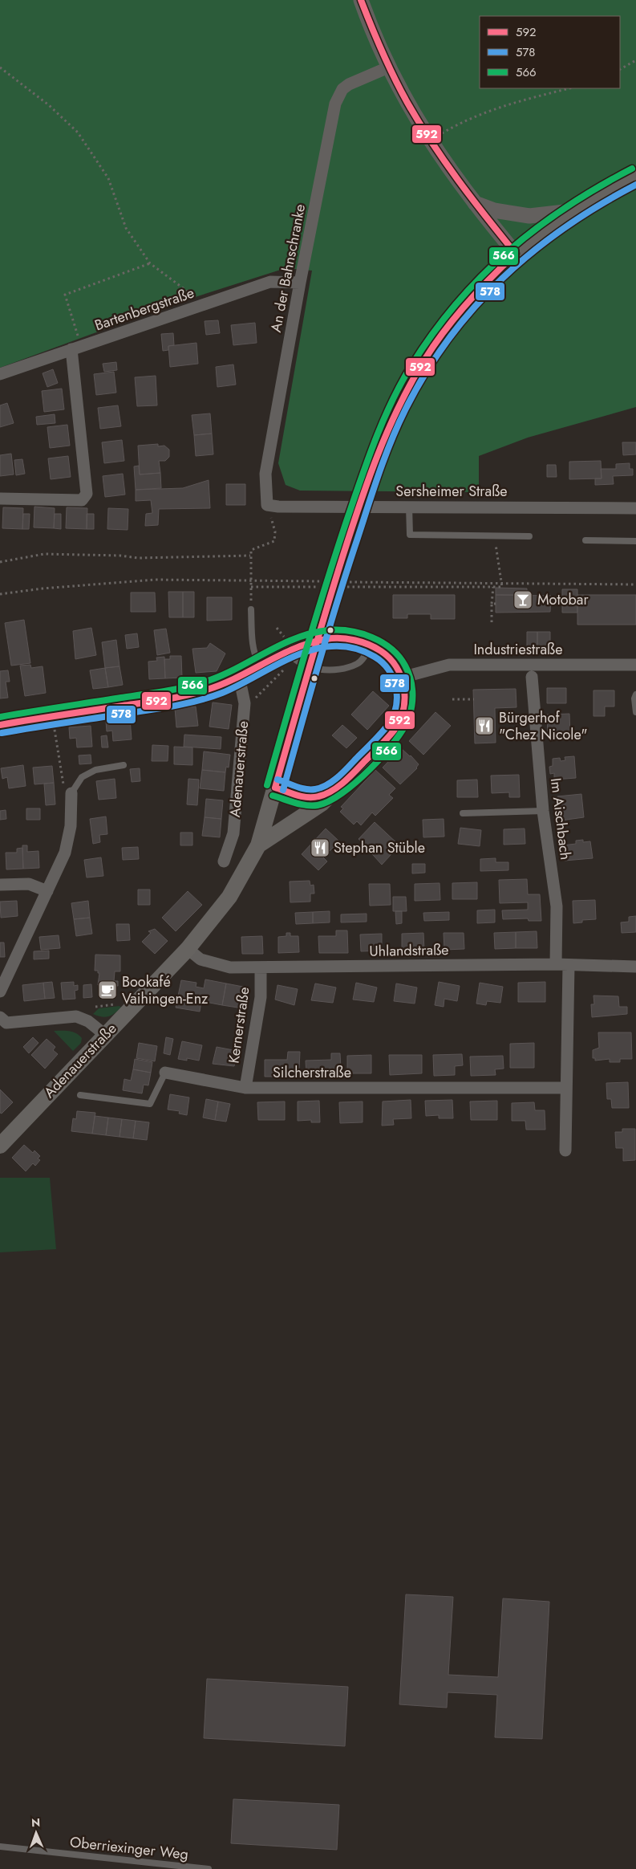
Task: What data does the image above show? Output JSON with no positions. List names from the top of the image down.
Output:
{
  "streets": {
    "main road": ["Adenauerstraße"],
    "street": [
      "An der Bahnschranke",
      "Bartenbergstraße",
      "Sersheimer Straße",
      "Industriestraße",
      "Im Aischbach",
      "Uhlandstraße",
      "Kernerstraße",
      "Silcherstraße"
    ],
    "lane": ["Oberriexinger Weg"]
  },
  "crossings": [
    ["An der Bahnschranke", "Bartenbergstraße"],
    ["An der Bahnschranke", "Sersheimer Straße"],
    ["Adenauerstraße", "Uhlandstraße"],
    ["Im Aischbach", "Uhlandstraße"],
    ["Uhlandstraße", "Kernerstraße"],
    ["Kernerstraße", "Silcherstraße"]
  ],
  "places": {
    "bar": ["Motobar"],
    "restaurant": ["Bürgerhof \"Chez Nicole\"", "Stephan Stüble"],
    "cafe": ["Bookafé Vaihingen-Enz"]
  },
  "lines": ["transit line 592", "transit line 566", "transit line 578"],
  "legend": ["592", "578", "566"],
  "north": "top"
}
